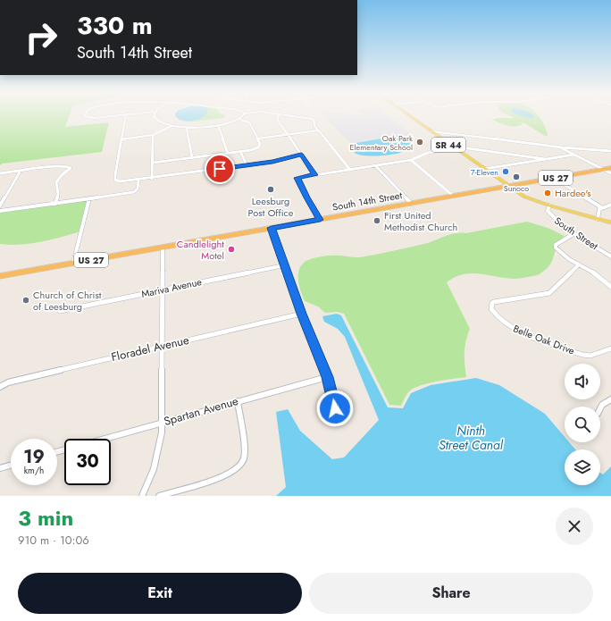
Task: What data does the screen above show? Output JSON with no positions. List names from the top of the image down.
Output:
{
  "streets": {
    "highway": ["US 27", "South 14th Street"],
    "main road": ["SR 44"],
    "street": [
      "South Street",
      "Mariva Avenue",
      "Belle Oak Drive",
      "Floradel Avenue",
      "Spartan Avenue"
    ]
  },
  "crossings": [
    ["SR 44", "South 14th Street"],
    ["SR 44", "South Street"]
  ],
  "water": ["Ninth Street Canal"],
  "places": [
    "Oak Park Elementary School",
    "7-Eleven",
    "Sunoco",
    "Leesburg Post Office",
    "Hardee's",
    "First United Methodist Church",
    "Candlelight Motel",
    "Church of Christ of Leesburg"
  ],
  "page": {
    "turn": ["330 m", "South 14th Street"],
    "speed": "19 km/h",
    "limit": "30",
    "heading": ["3 min", "910 m · 10:06"],
    "buttons": ["Exit", "Share"]
  }
}
